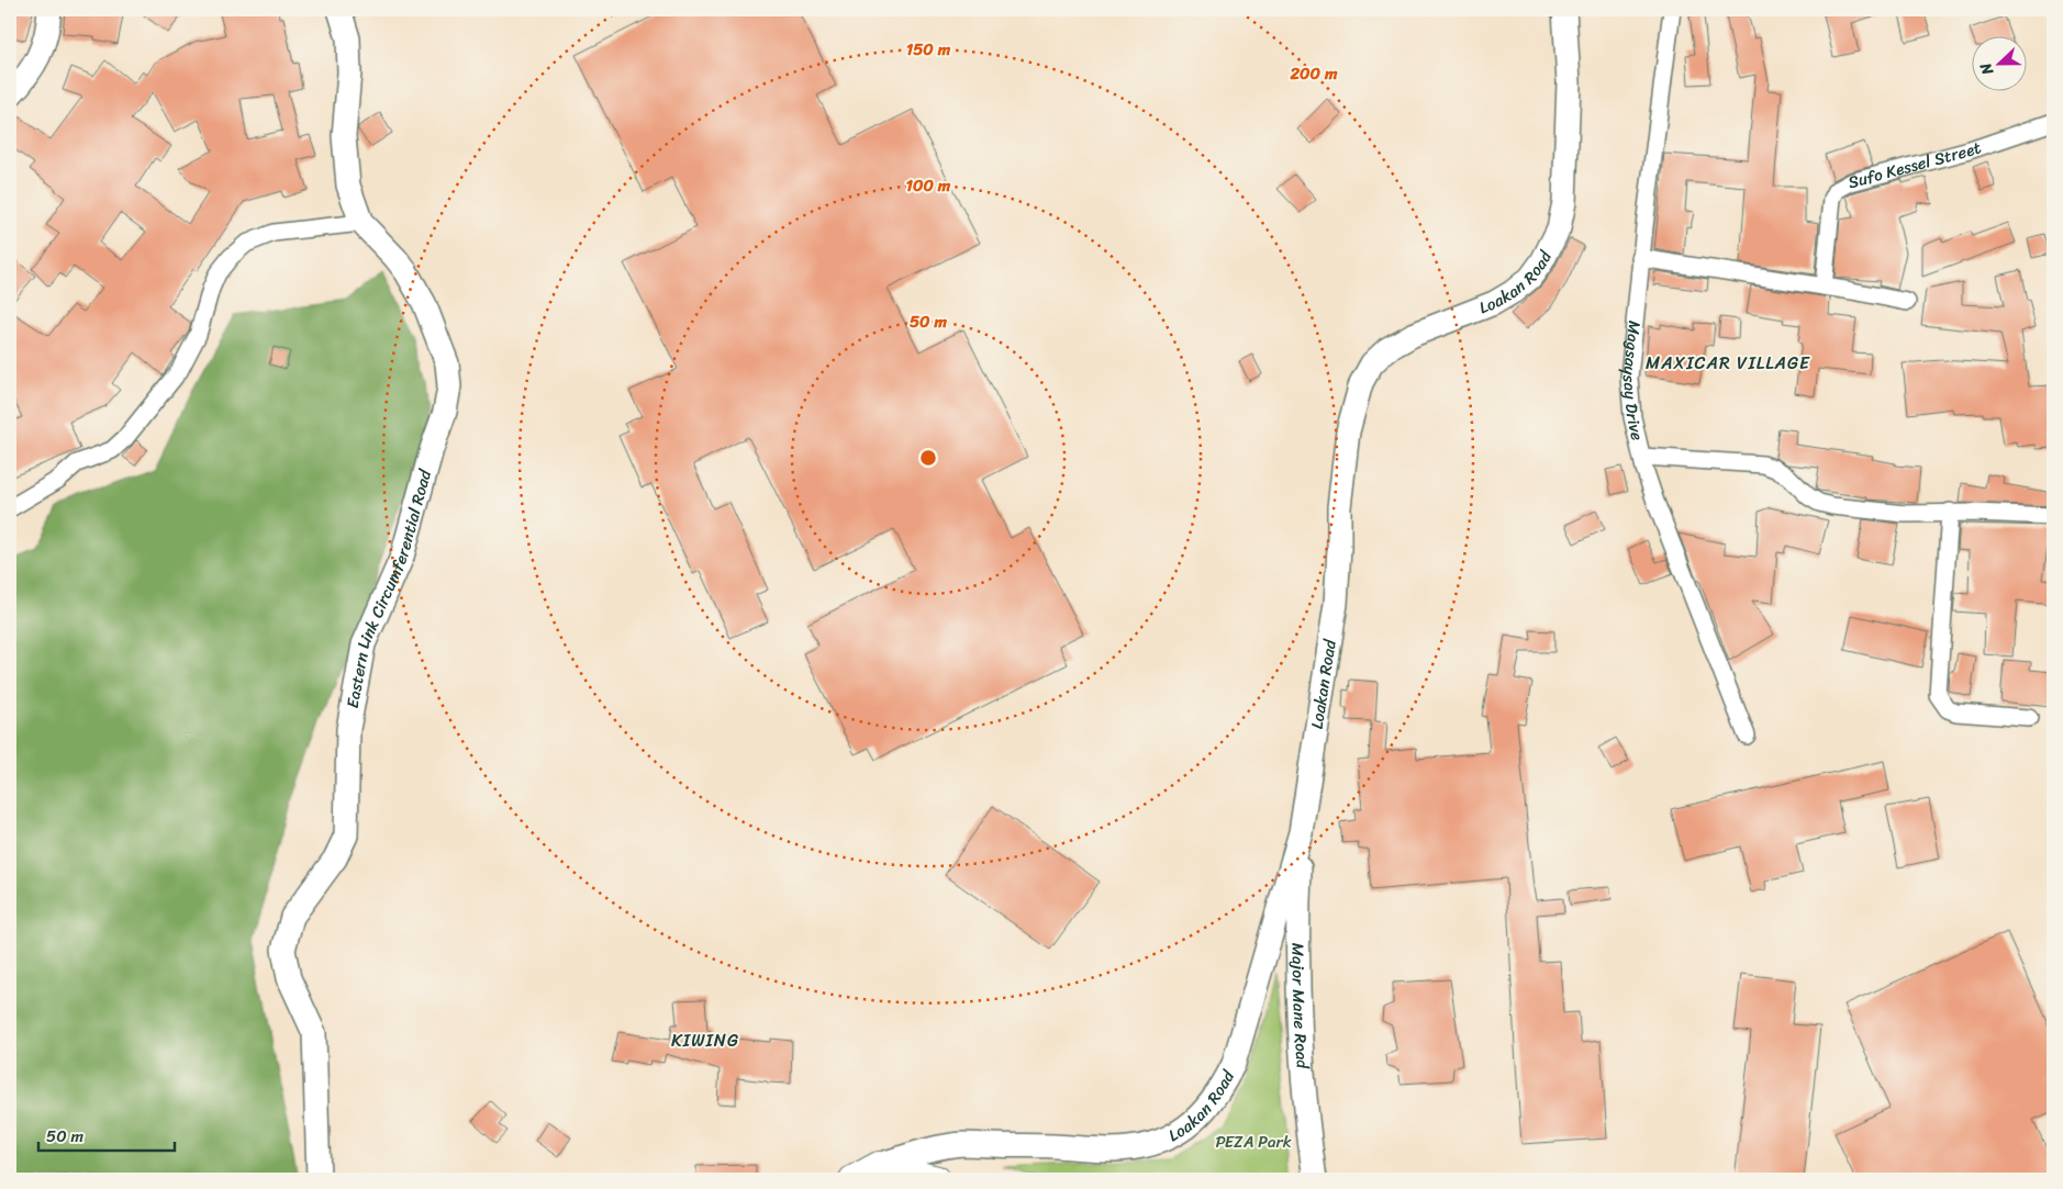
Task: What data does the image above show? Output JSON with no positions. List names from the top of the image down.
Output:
{
  "streets": {
    "main road": ["Loakan Road", "Eastern Link Circumferential Road", "Major Mane Road"],
    "street": ["Sufo Kessel Street", "Magsaysay Drive"]
  },
  "crossings": [
    ["Loakan Road", "Major Mane Road"]
  ],
  "districts": ["MAXICAR VILLAGE", "KIWING"],
  "parks": ["PEZA Park"],
  "scale_bar": "50 m",
  "north": "left",
  "rings": [
    "150 m",
    "200 m",
    "100 m",
    "50 m"
  ]
}
